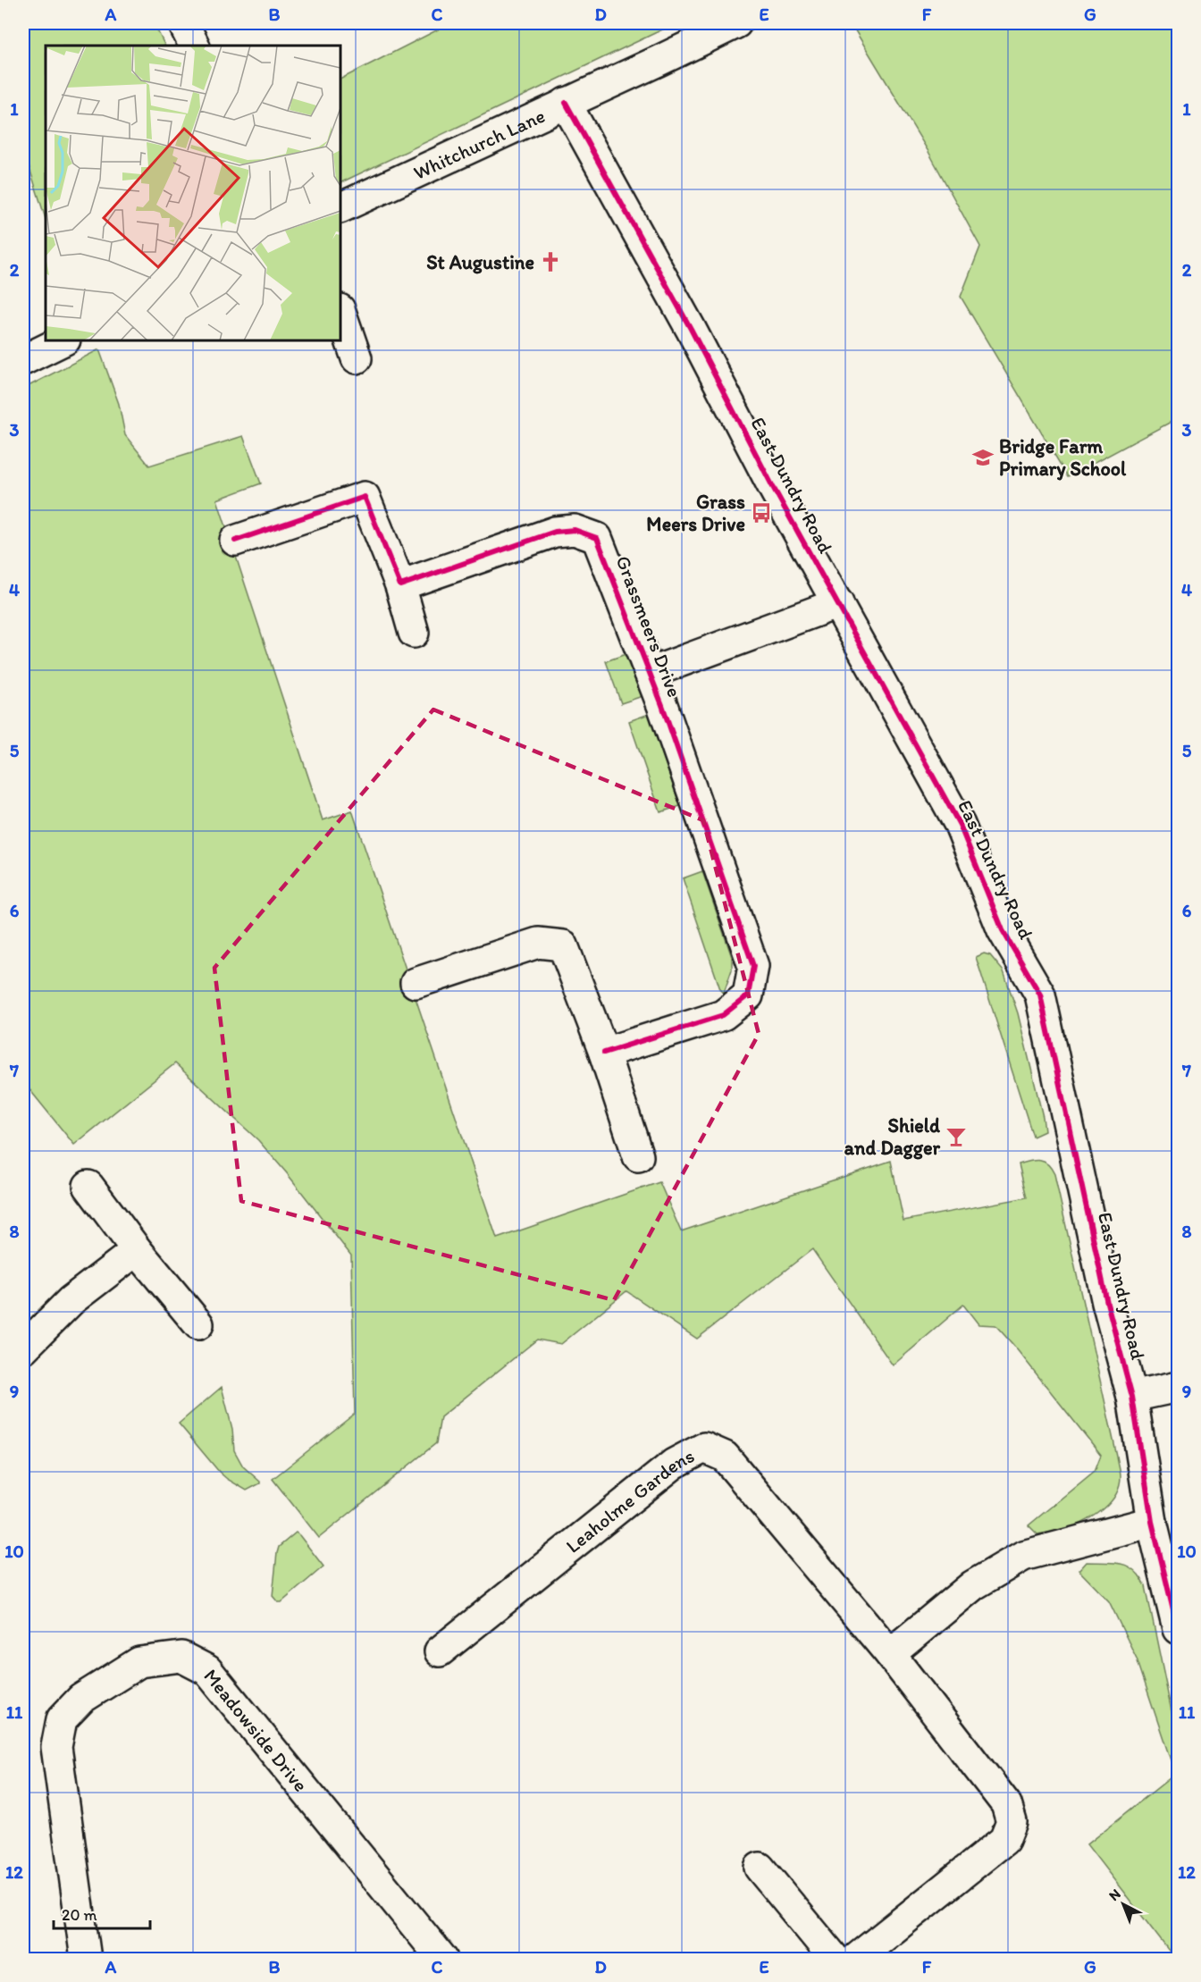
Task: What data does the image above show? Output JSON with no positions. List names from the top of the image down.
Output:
{
  "streets": {
    "street": [
      "Whitchurch Lane",
      "East Dundry Road",
      "Grassmeers Drive",
      "Leaholme Gardens",
      "Meadowside Drive"
    ]
  },
  "crossings": [
    ["Whitchurch Lane", "East Dundry Road"],
    ["East Dundry Road", "Grassmeers Drive"]
  ],
  "places": {
    "church": ["St Augustine"],
    "school or university": ["Bridge Farm Primary School"],
    "bus stop": ["Grass Meers Drive"],
    "bar": ["Shield and Dagger"]
  },
  "scale_bar": "20 m",
  "north": "top left",
  "grid": {
    "columns": [
      "A",
      "B",
      "C",
      "D",
      "E",
      "F",
      "G"
    ],
    "rows": [
      "1",
      "2",
      "3",
      "4",
      "5",
      "6",
      "7",
      "8",
      "9",
      "10",
      "11",
      "12"
    ]
  }
}
